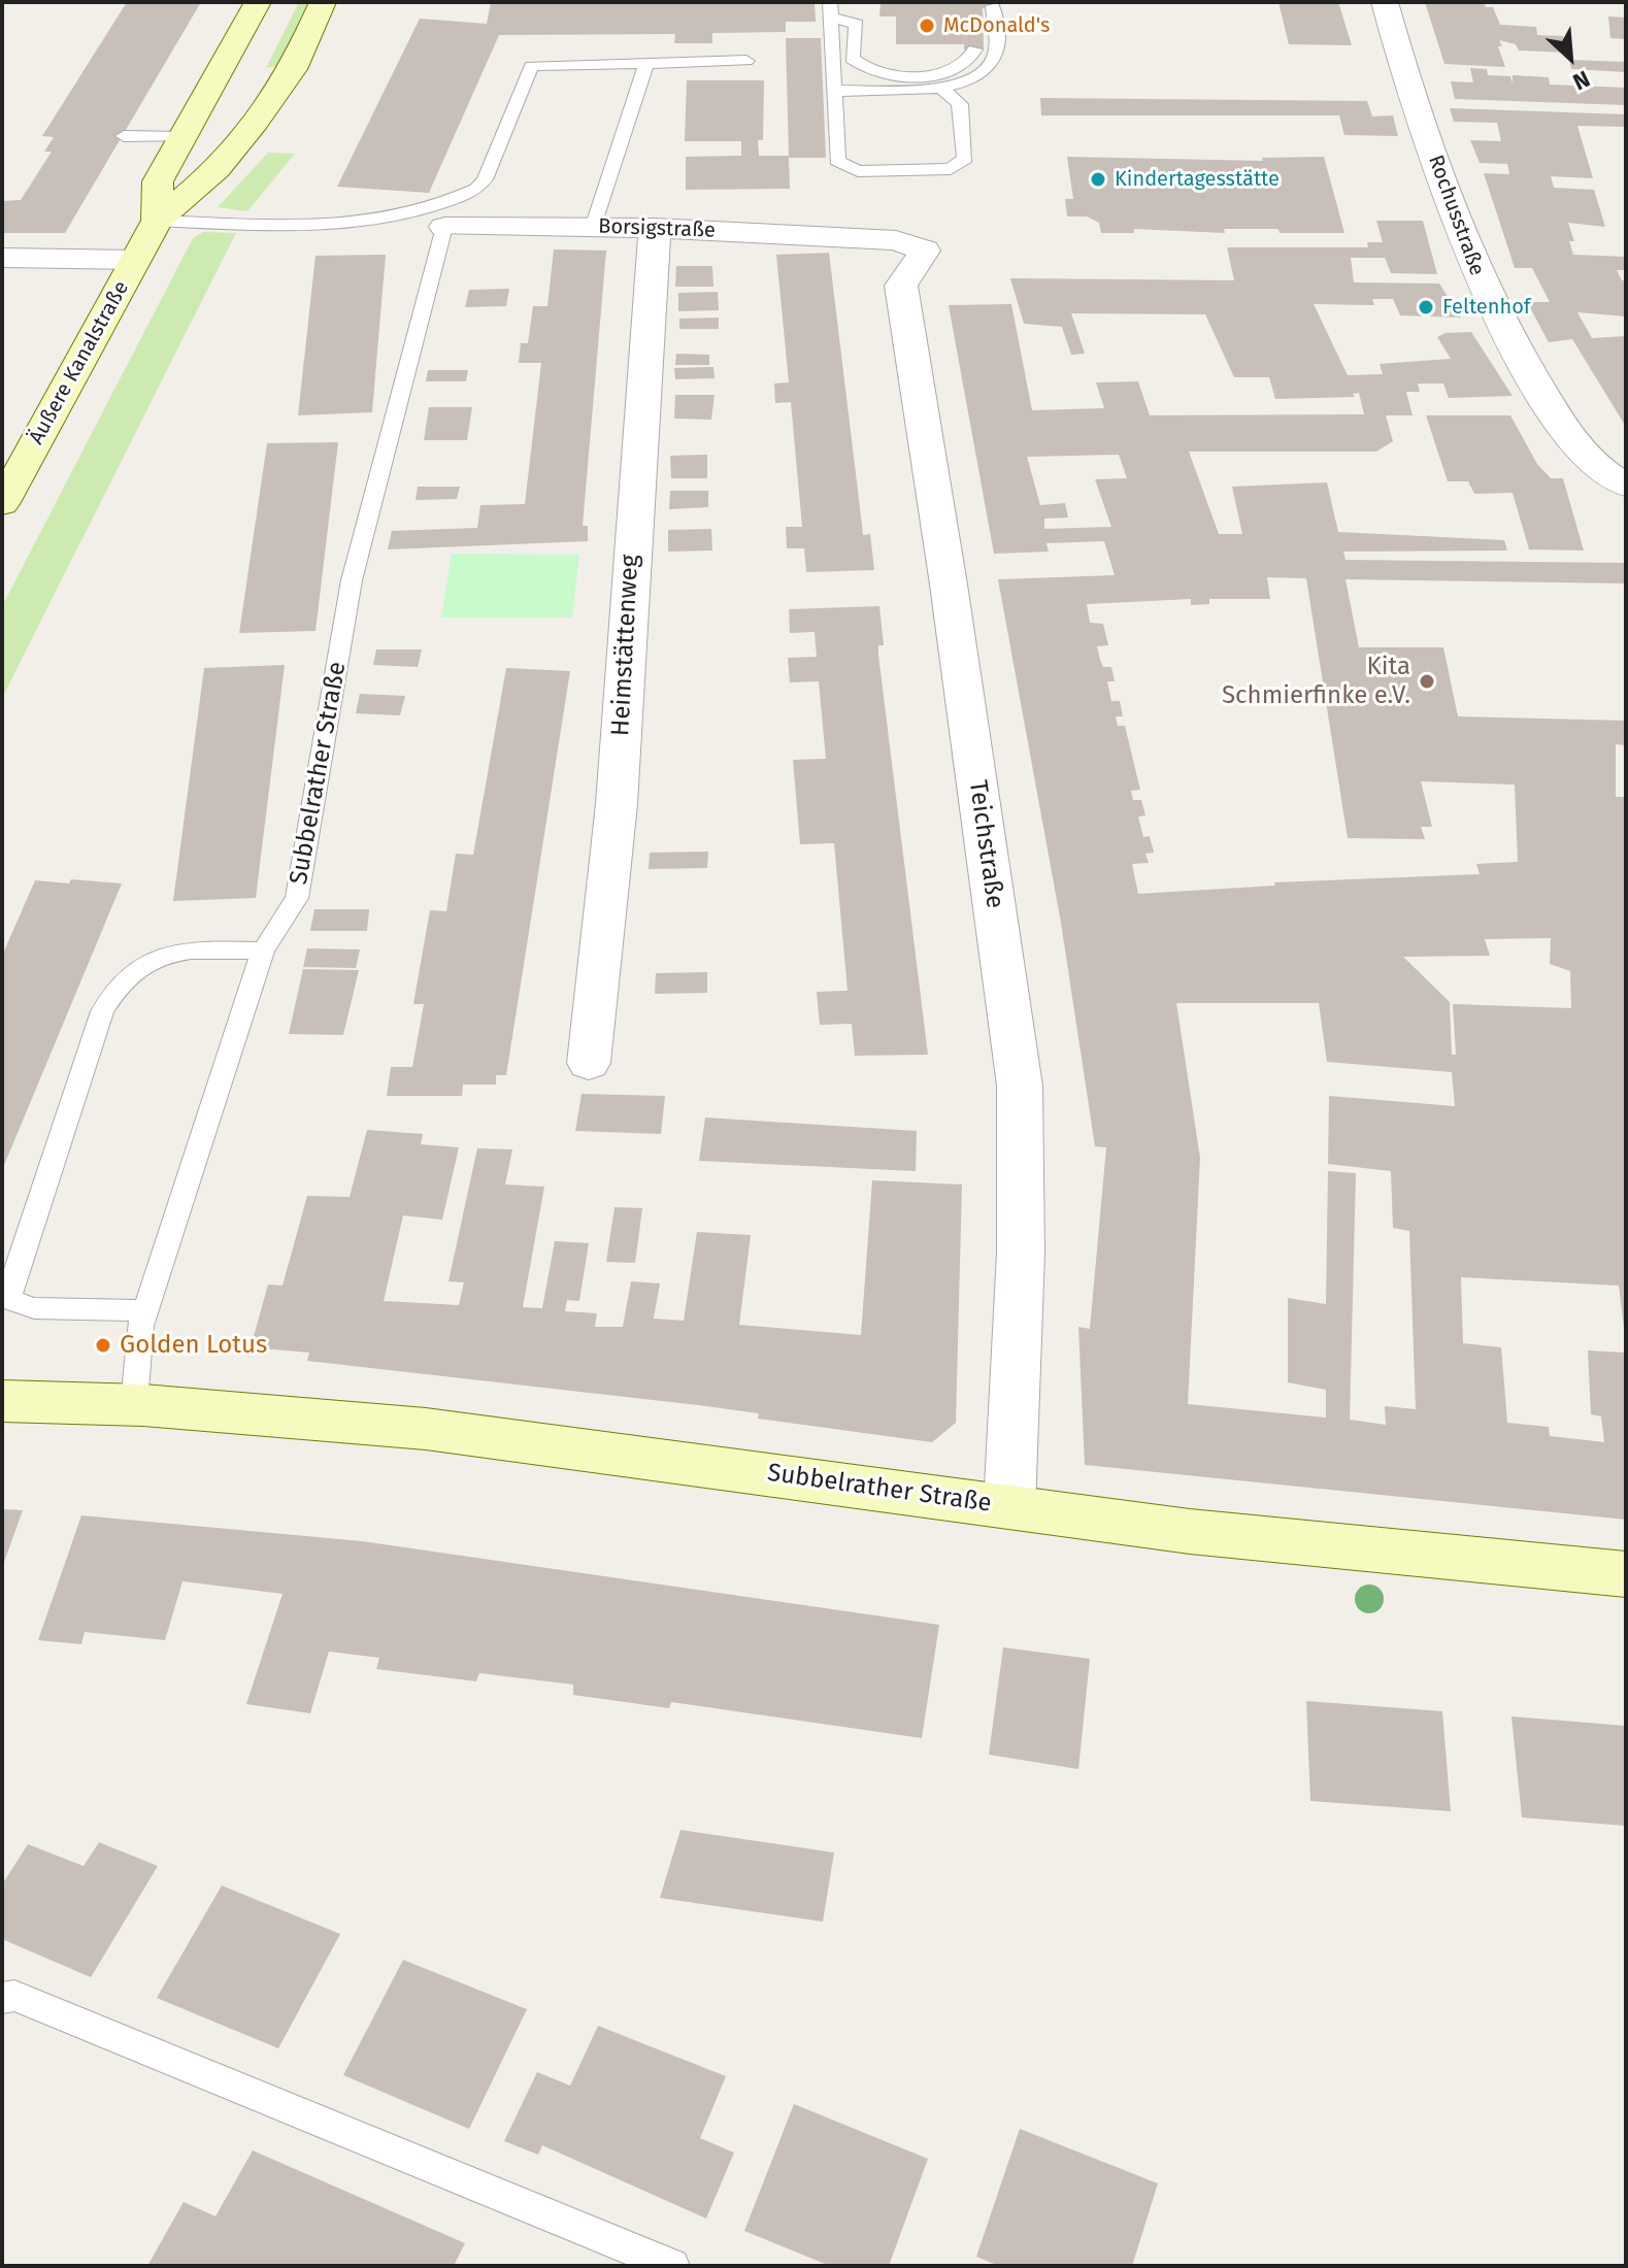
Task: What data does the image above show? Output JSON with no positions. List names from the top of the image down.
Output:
{
  "streets": {
    "main road": ["Äußere Kanalstraße", "Subbelrather Straße"],
    "street": [
      "Rochusstraße",
      "Borsigstraße",
      "Heimstättenweg",
      "Teichstraße"
    ]
  },
  "crossings": [
    ["Borsigstraße", "Heimstättenweg"],
    ["Borsigstraße", "Subbelrather Straße"],
    ["Borsigstraße", "Teichstraße"],
    ["Subbelrather Straße", "Teichstraße"]
  ],
  "places": [
    "McDonald's",
    "Kindertagesstätte",
    "Feltenhof",
    "Kita Schmierfinke e.V.",
    "Golden Lotus"
  ],
  "north": "bottom right"
}
